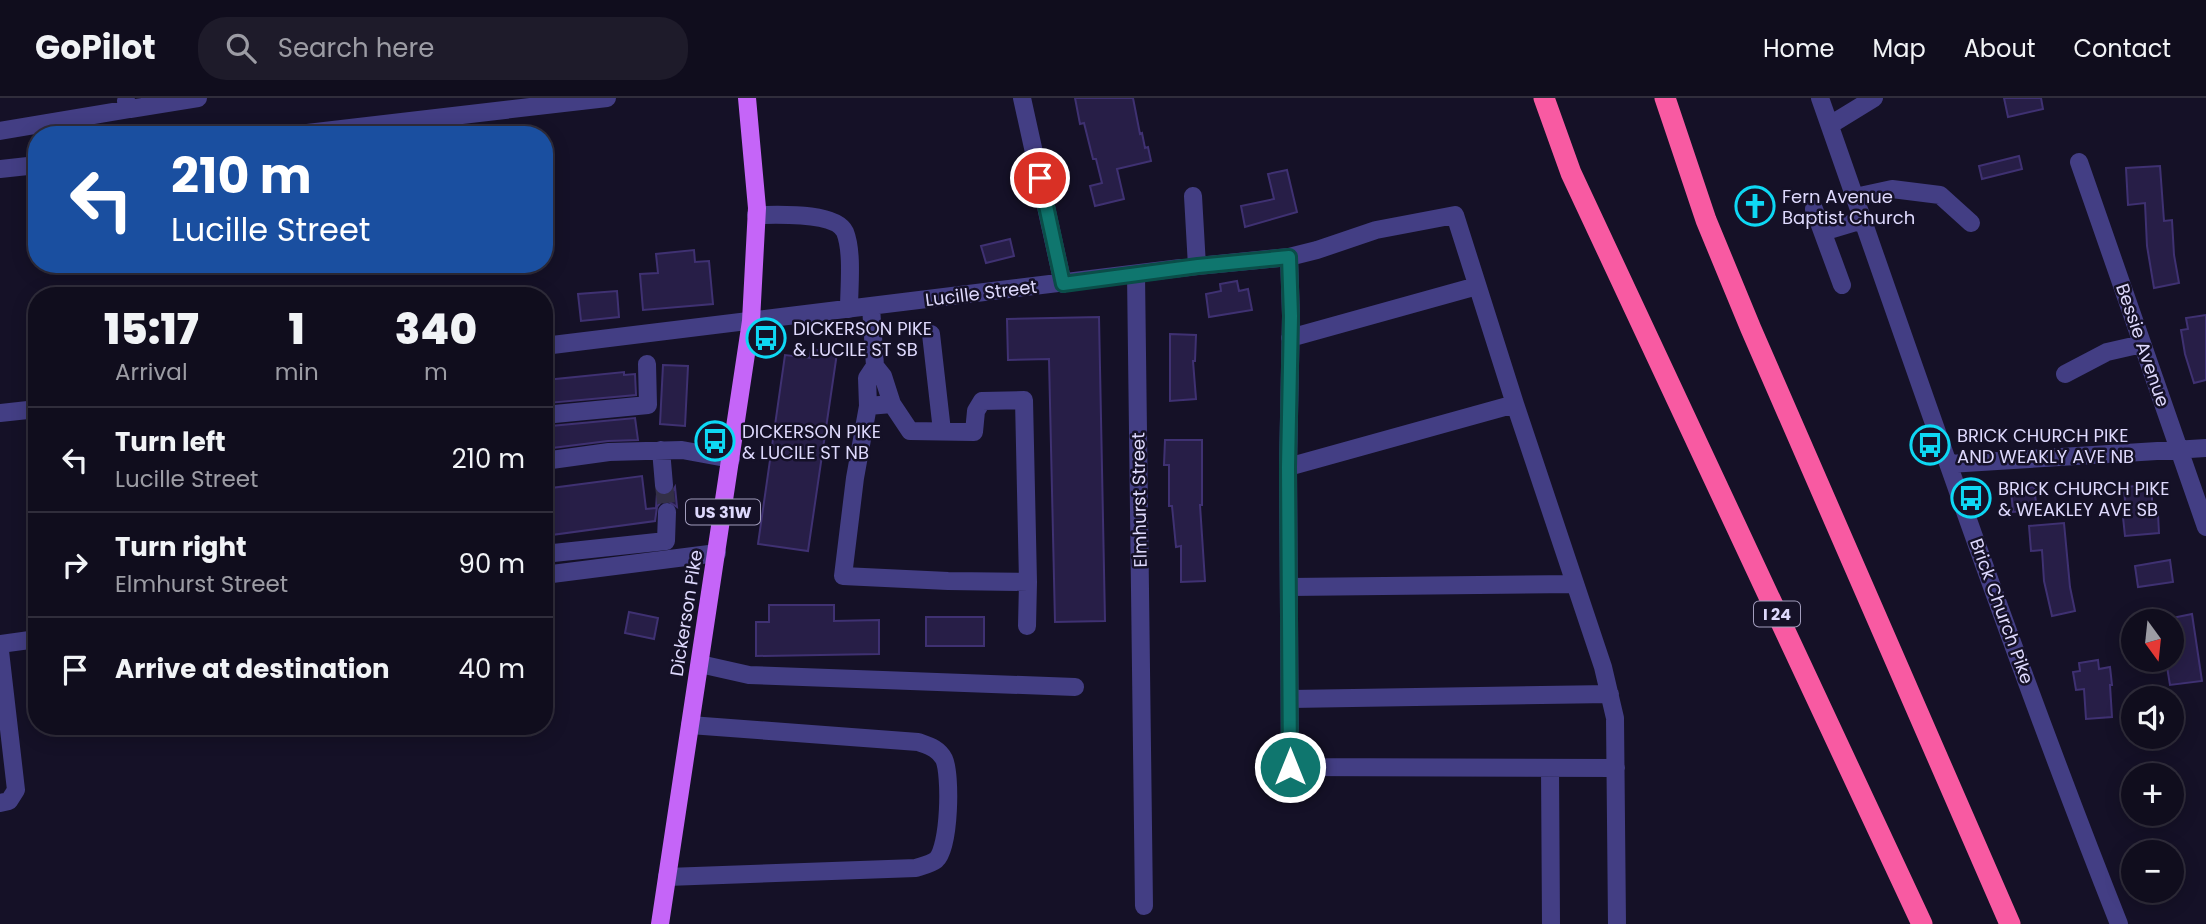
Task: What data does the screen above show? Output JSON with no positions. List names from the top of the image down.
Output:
{
  "streets": {
    "highway": ["I 24"],
    "main road": ["US 31W", "Dickerson Pike"],
    "street": [
      "Lucille Street",
      "Bessie Avenue",
      "Elmhurst Street",
      "Brick Church Pike"
    ]
  },
  "crossings": [
    ["Lucille Street", "Elmhurst Street"],
    ["Lucille Street", "Dickerson Pike"]
  ],
  "places": {
    "church": ["Fern Avenue Baptist Church"],
    "bus stop": [
      "DICKERSON PIKE & LUCILE ST SB",
      "DICKERSON PIKE & LUCILE ST NB",
      "BRICK CHURCH PIKE AND WEAKLY AVE NB",
      "BRICK CHURCH PIKE & WEAKLEY AVE SB"
    ]
  },
  "north": "bottom",
  "page": {
    "header": "GoPilot",
    "search": "Search here",
    "nav": [
      "Home",
      "Map",
      "About",
      "Contact"
    ],
    "turn": ["210 m", "Lucille Street"],
    "eta": [
      "15:17",
      "Arrival",
      "1",
      "min",
      "340",
      "m"
    ],
    "list": [
      {
        "name": "Turn left",
        "note": "Lucille Street",
        "value": "210 m"
      },
      {
        "name": "Turn right",
        "note": "Elmhurst Street",
        "value": "90 m"
      },
      {
        "name": "Arrive at destination",
        "value": "40 m"
      }
    ],
    "map_buttons": ["+", "−"]
  }
}
